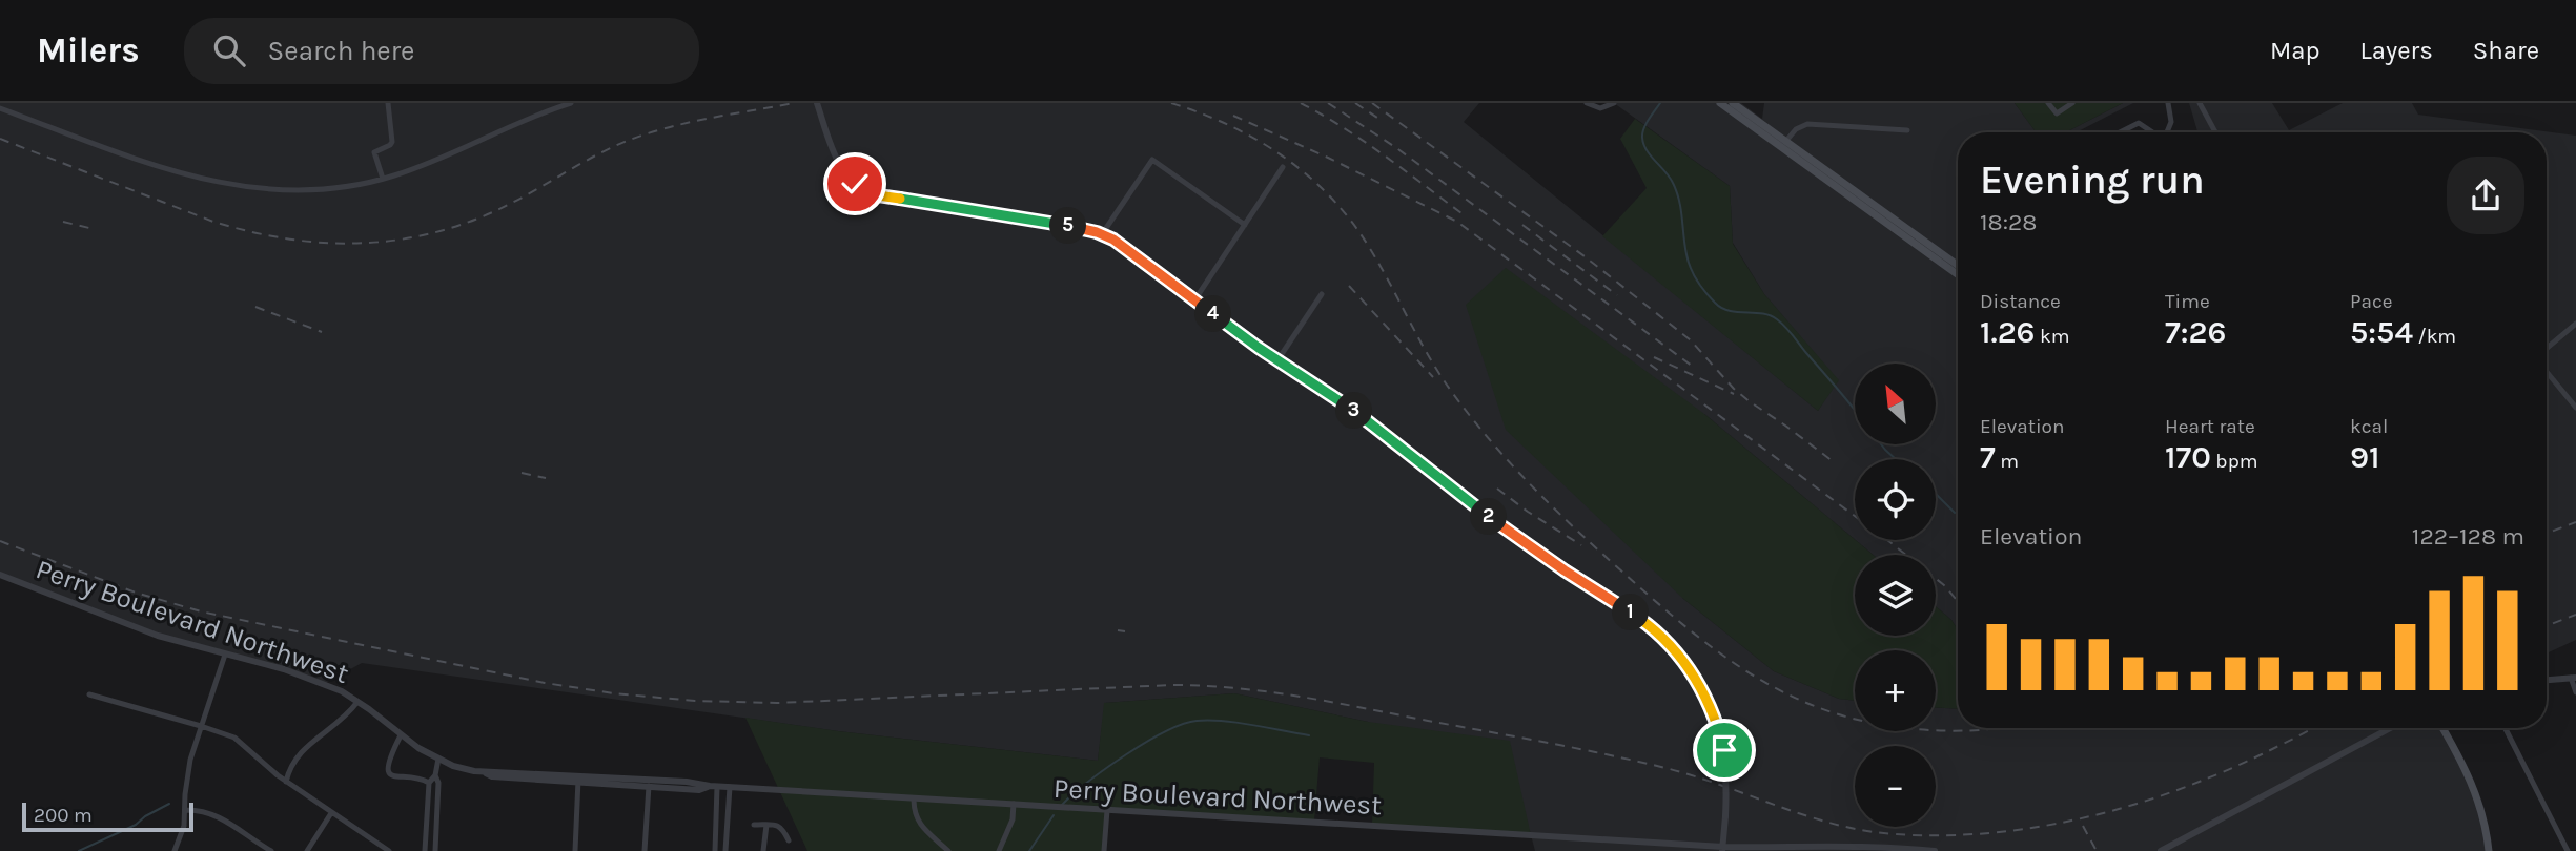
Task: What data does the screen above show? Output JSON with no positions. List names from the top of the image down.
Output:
{
  "streets": {
    "street": ["Perry Boulevard Northwest"]
  },
  "scale_bar": "200 m",
  "north": "top left",
  "page": {
    "header": "Milers",
    "search": "Search here",
    "nav": ["Map", "Layers", "Share"],
    "heading": ["Evening run", "18:28"],
    "pins": [
      "5",
      "4",
      "3",
      "2",
      "1"
    ],
    "stats": [
      ["Distance", "1.26 km"],
      ["Time", "7:26"],
      ["Pace", "5:54 /km"],
      ["Elevation", "7 m"],
      ["Heart rate", "170 bpm"],
      ["kcal", "91"]
    ],
    "map_buttons": ["+", "−"],
    "chart": ["Elevation", "122–128 m"],
    "scale": "200 m"
  }
}
